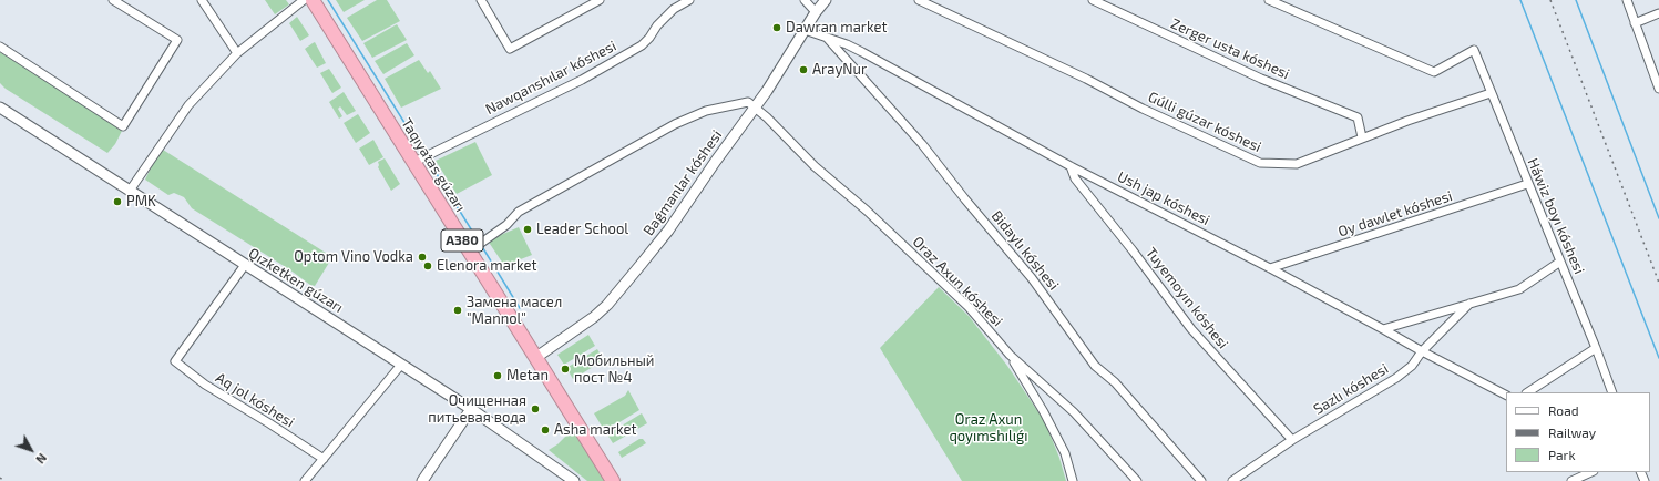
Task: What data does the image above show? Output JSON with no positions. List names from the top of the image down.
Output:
{
  "streets": {
    "highway": ["Taqıyatas gúzarı", "A380"],
    "street": [
      "Zerger usta kóshesi",
      "Nawqanshılar kóshesi",
      "Gúlli gúzar kóshesi",
      "Baǵmanlar kóshesi",
      "Ush jap kóshesi",
      "Oy dawlet kóshesi",
      "Háwiz boyı kóshesi",
      "Bidaylı kóshesi",
      "Qızketken gúzarı",
      "Oraz Axun kóshesi",
      "Tuyemoyın kóshesi",
      "Sazlı kóshesi",
      "Aq jol kóshesi"
    ]
  },
  "crossings": [
    ["Zerger usta kóshesi", "Gúlli gúzar kóshesi"],
    ["Nawqanshılar kóshesi", "Taqıyatas gúzarı"],
    ["Gúlli gúzar kóshesi", "Háwiz boyı kóshesi"],
    ["Taqıyatas gúzarı", "Baǵmanlar kóshesi"],
    ["Baǵmanlar kóshesi", "Ush jap kóshesi"],
    ["Baǵmanlar kóshesi", "Oraz Axun kóshesi"],
    ["Ush jap kóshesi", "Oy dawlet kóshesi"],
    ["Ush jap kóshesi", "Bidaylı kóshesi"],
    ["Ush jap kóshesi", "Tuyemoyın kóshesi"],
    ["Ush jap kóshesi", "Sazlı kóshesi"],
    ["Oy dawlet kóshesi", "Háwiz boyı kóshesi"],
    ["Háwiz boyı kóshesi", "Sazlı kóshesi"],
    ["Qızketken gúzarı", "Aq jol kóshesi"],
    ["Tuyemoyın kóshesi", "Sazlı kóshesi"]
  ],
  "parks": ["Oraz Axun qoyımshılıǵı"],
  "places": [
    "Dawran market",
    "ArayNur",
    "PMK",
    "Leader School",
    "Optom Vino Vodka",
    "Elenora market",
    "Замена масел \"Mannol\"",
    "Мобильный пост №4",
    "Metan",
    "Очищенная питьевая вода",
    "Asha market"
  ],
  "legend": ["Road", "Railway", "Park"],
  "north": "bottom right"
}
